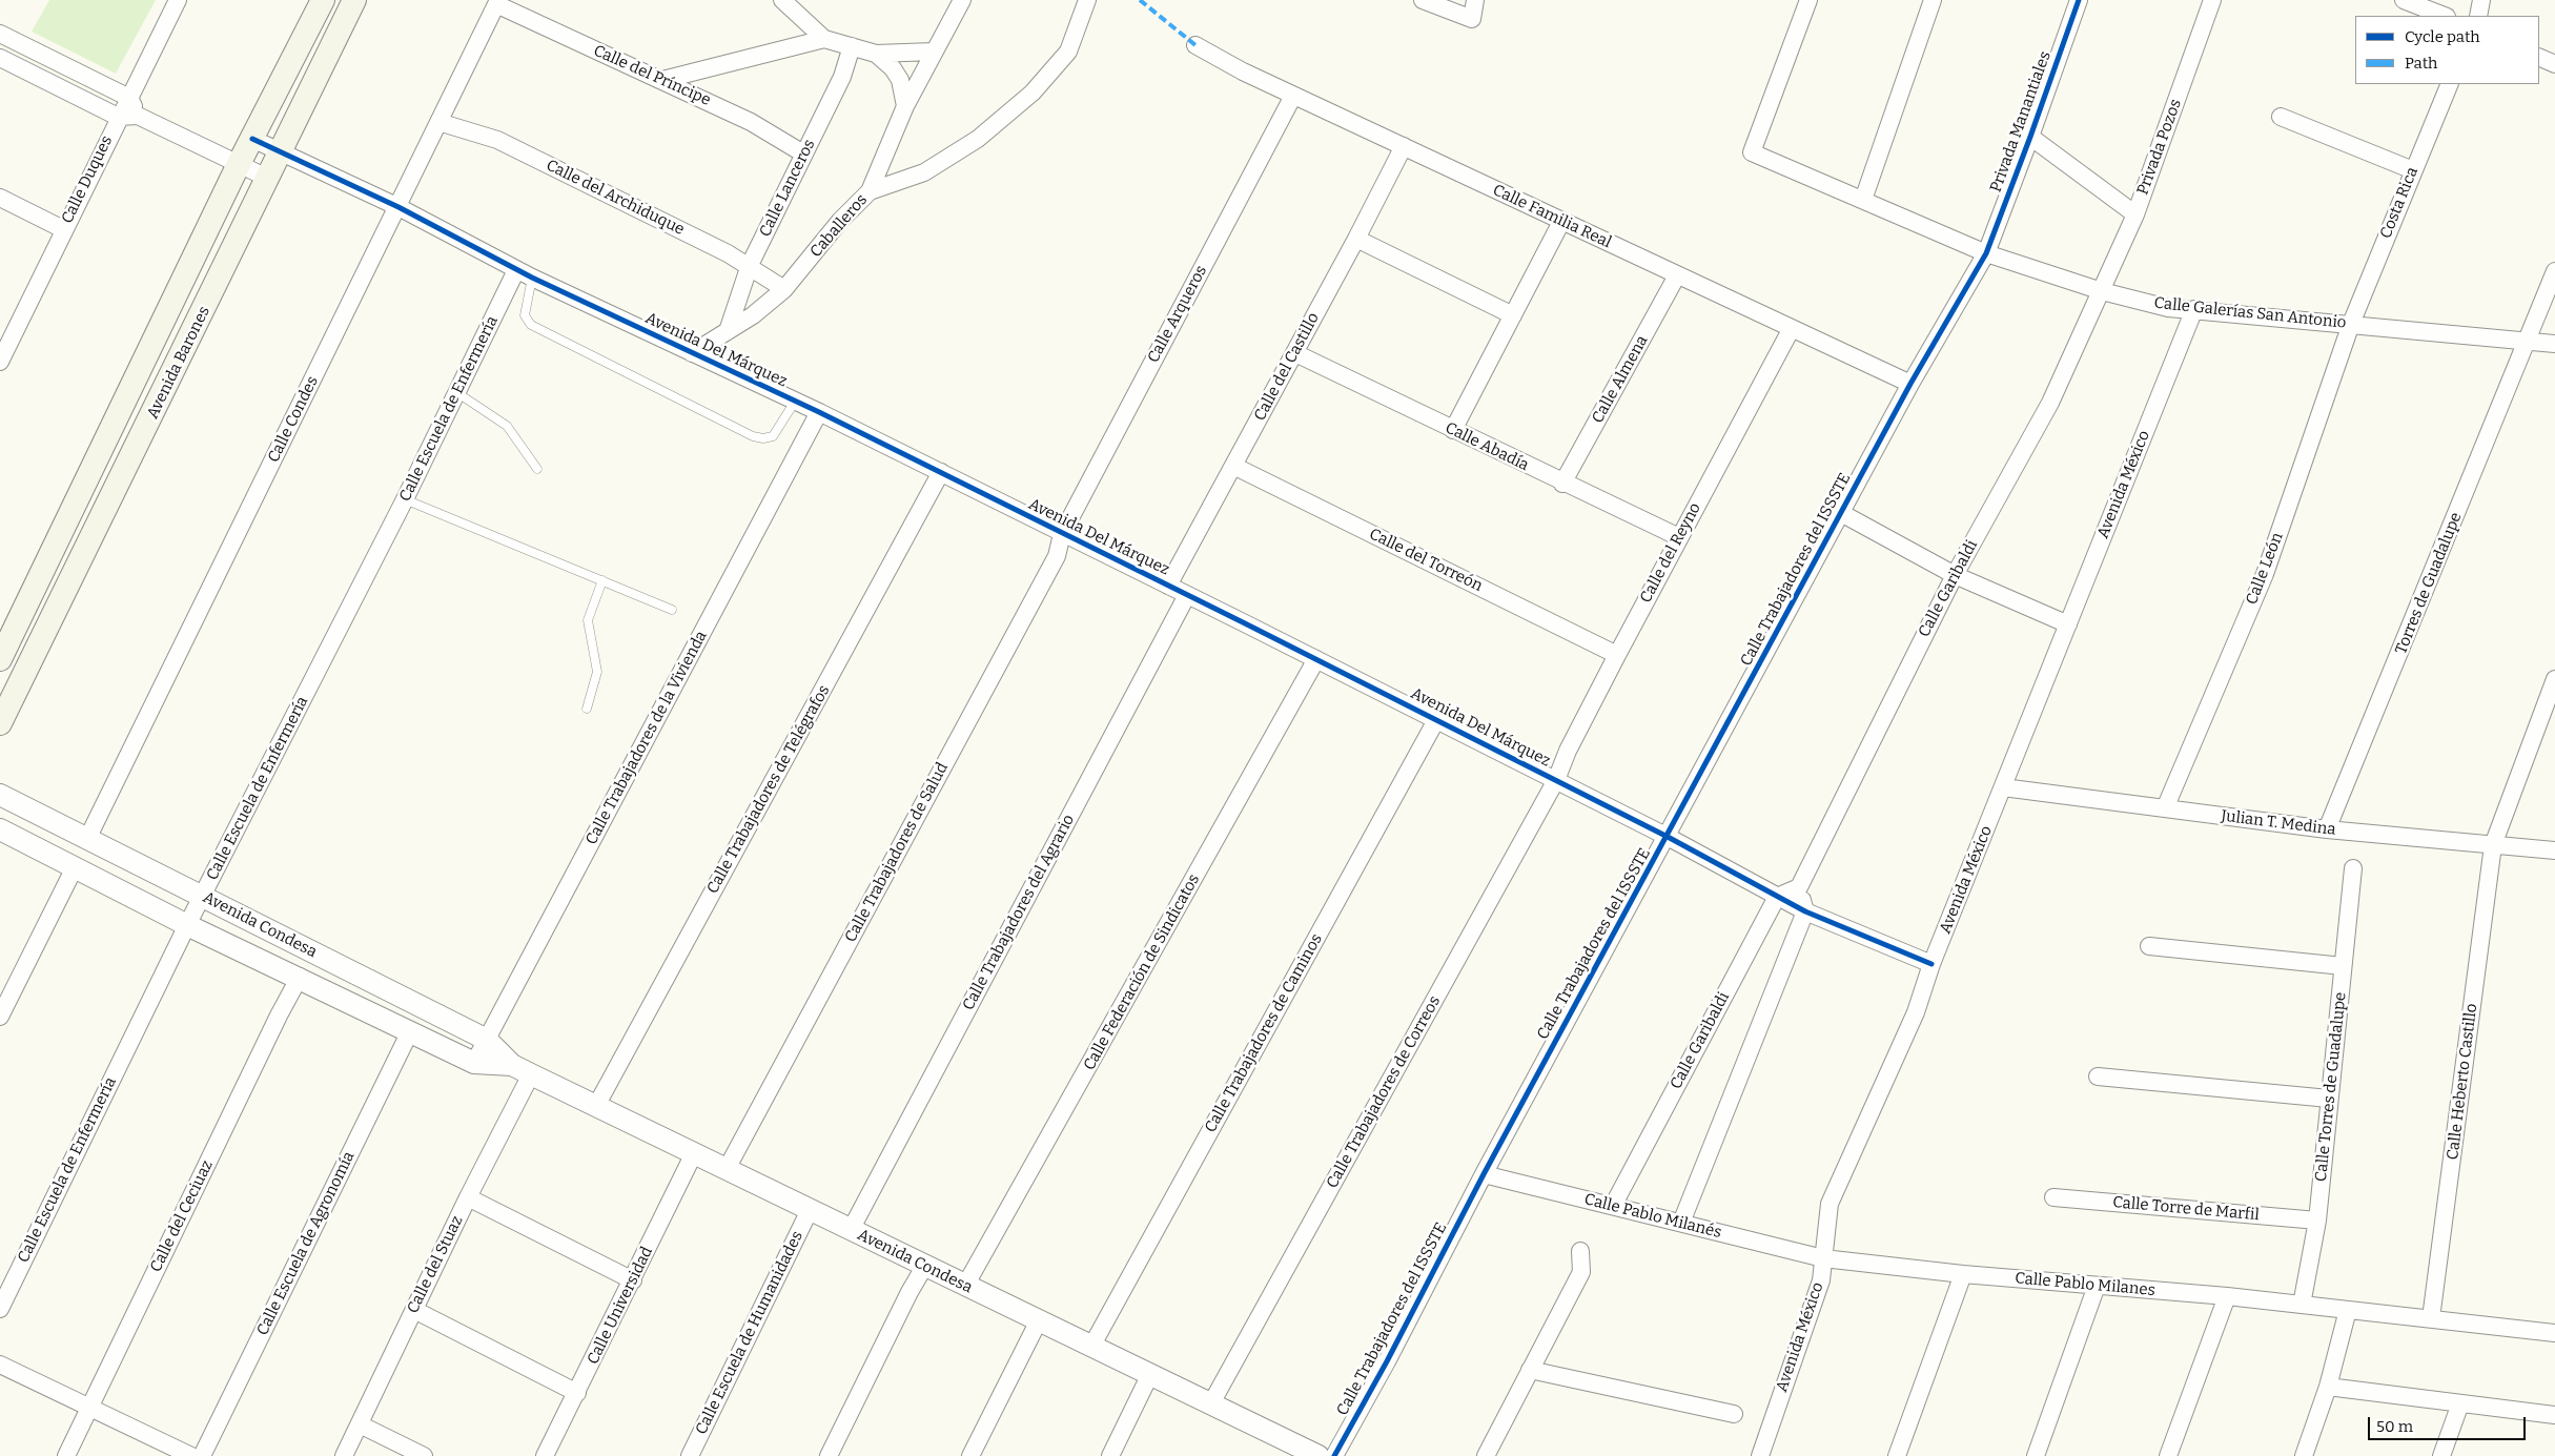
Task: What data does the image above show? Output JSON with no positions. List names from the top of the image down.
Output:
{
  "streets": {
    "main road": ["Avenida Barones"],
    "street": [
      "Calle del Príncipe",
      "Privada Manantiales",
      "Privada Pozos",
      "Calle Duques",
      "Calle Lanceros",
      "Calle del Archiduque",
      "Costa Rica",
      "Calle Familia Real",
      "Caballeros",
      "Calle Galerías San Antonio",
      "Calle Arqueros",
      "Avenida Del Márquez",
      "Calle del Castillo",
      "Calle Almena",
      "Calle Escuela de Enfermería",
      "Calle Condes",
      "Calle Abadía",
      "Avenida México",
      "Calle del Reyno",
      "Calle del Torreón",
      "Calle León",
      "Calle Trabajadores del ISSSTE",
      "Torres de Guadalupe",
      "Calle Garibaldi",
      "Calle Trabajadores de la Vivienda",
      "Calle Trabajadores de Telégrafos",
      "Julian T. Medina",
      "Calle Trabajadores de Salud",
      "Calle Trabajadores del Agrario",
      "Avenida Condesa",
      "Calle Federación de Sindicatos",
      "Calle Trabajadores de Caminos",
      "Calle Heberto Castillo",
      "Calle Torres de Guadalupe",
      "Calle Trabajadores de Correos",
      "Calle Torre de Marfil",
      "Calle del Ceciuaz",
      "Calle Pablo Milanés",
      "Calle Escuela de Agronomía",
      "Calle del Stuaz",
      "Calle Pablo Milanes",
      "Calle Universidad",
      "Calle Escuela de Humanidades"
    ]
  },
  "crossings": [
    ["Calle del Príncipe", "Calle Lanceros"],
    ["Calle del Príncipe", "Calle Condes"],
    ["Privada Manantiales", "Calle Galerías San Antonio"],
    ["Privada Manantiales", "Calle Trabajadores del ISSSTE"],
    ["Privada Pozos", "Calle Galerías San Antonio"],
    ["Privada Pozos", "Calle Garibaldi"],
    ["Calle Lanceros", "Calle del Archiduque"],
    ["Calle Lanceros", "Caballeros"],
    ["Calle del Archiduque", "Caballeros"],
    ["Calle del Archiduque", "Calle Condes"],
    ["Costa Rica", "Calle Galerías San Antonio"],
    ["Costa Rica", "Calle León"],
    ["Calle Familia Real", "Calle Arqueros"],
    ["Calle Familia Real", "Calle del Castillo"],
    ["Calle Familia Real", "Calle Almena"],
    ["Calle Familia Real", "Calle del Reyno"],
    ["Calle Familia Real", "Calle Trabajadores del ISSSTE"],
    ["Caballeros", "Avenida Del Márquez"],
    ["Calle Galerías San Antonio", "Avenida México"],
    ["Calle Galerías San Antonio", "Calle León"],
    ["Calle Galerías San Antonio", "Calle Trabajadores del ISSSTE"],
    ["Calle Galerías San Antonio", "Torres de Guadalupe"],
    ["Calle Galerías San Antonio", "Calle Garibaldi"],
    ["Calle Arqueros", "Avenida Del Márquez"],
    ["Calle Arqueros", "Calle Trabajadores de Salud"],
    ["Avenida Del Márquez", "Avenida Barones"],
    ["Avenida Del Márquez", "Calle del Castillo"],
    ["Avenida Del Márquez", "Calle Escuela de Enfermería"],
    ["Avenida Del Márquez", "Calle Condes"],
    ["Avenida Del Márquez", "Avenida México"],
    ["Avenida Del Márquez", "Calle del Reyno"],
    ["Avenida Del Márquez", "Calle Trabajadores del ISSSTE"],
    ["Avenida Del Márquez", "Calle Garibaldi"],
    ["Avenida Del Márquez", "Calle Trabajadores de la Vivienda"],
    ["Avenida Del Márquez", "Calle Trabajadores de Telégrafos"],
    ["Avenida Del Márquez", "Calle Trabajadores de Salud"],
    ["Avenida Del Márquez", "Calle Trabajadores del Agrario"],
    ["Avenida Del Márquez", "Calle Federación de Sindicatos"],
    ["Avenida Del Márquez", "Calle Trabajadores de Caminos"],
    ["Avenida Del Márquez", "Calle Trabajadores de Correos"],
    ["Calle del Castillo", "Calle Abadía"],
    ["Calle del Castillo", "Calle del Torreón"],
    ["Calle Almena", "Calle Abadía"],
    ["Calle Escuela de Enfermería", "Avenida Condesa"],
    ["Calle Condes", "Avenida Condesa"],
    ["Calle Abadía", "Calle del Reyno"],
    ["Avenida México", "Julian T. Medina"],
    ["Avenida México", "Calle Pablo Milanés"],
    ["Avenida México", "Calle Pablo Milanes"],
    ["Calle del Reyno", "Calle del Torreón"],
    ["Calle del Reyno", "Calle Trabajadores de Correos"],
    ["Calle León", "Julian T. Medina"],
    ["Calle Trabajadores del ISSSTE", "Calle Pablo Milanés"],
    ["Torres de Guadalupe", "Julian T. Medina"],
    ["Calle Garibaldi", "Calle Pablo Milanés"],
    ["Calle Trabajadores de la Vivienda", "Avenida Condesa"],
    ["Calle Trabajadores de Telégrafos", "Avenida Condesa"],
    ["Julian T. Medina", "Calle Heberto Castillo"],
    ["Calle Trabajadores de Salud", "Avenida Condesa"],
    ["Calle Trabajadores del Agrario", "Avenida Condesa"],
    ["Avenida Condesa", "Calle Federación de Sindicatos"],
    ["Avenida Condesa", "Calle Trabajadores de Caminos"],
    ["Avenida Condesa", "Calle Trabajadores de Correos"],
    ["Avenida Condesa", "Calle del Ceciuaz"],
    ["Avenida Condesa", "Calle Escuela de Agronomía"],
    ["Avenida Condesa", "Calle del Stuaz"],
    ["Avenida Condesa", "Calle Universidad"],
    ["Avenida Condesa", "Calle Escuela de Humanidades"],
    ["Calle Heberto Castillo", "Calle Pablo Milanes"],
    ["Calle Torres de Guadalupe", "Calle Torre de Marfil"],
    ["Calle Torres de Guadalupe", "Calle Pablo Milanes"],
    ["Calle Pablo Milanés", "Calle Pablo Milanes"]
  ],
  "legend": ["Cycle path", "Path"],
  "scale_bar": "50 m"
}
